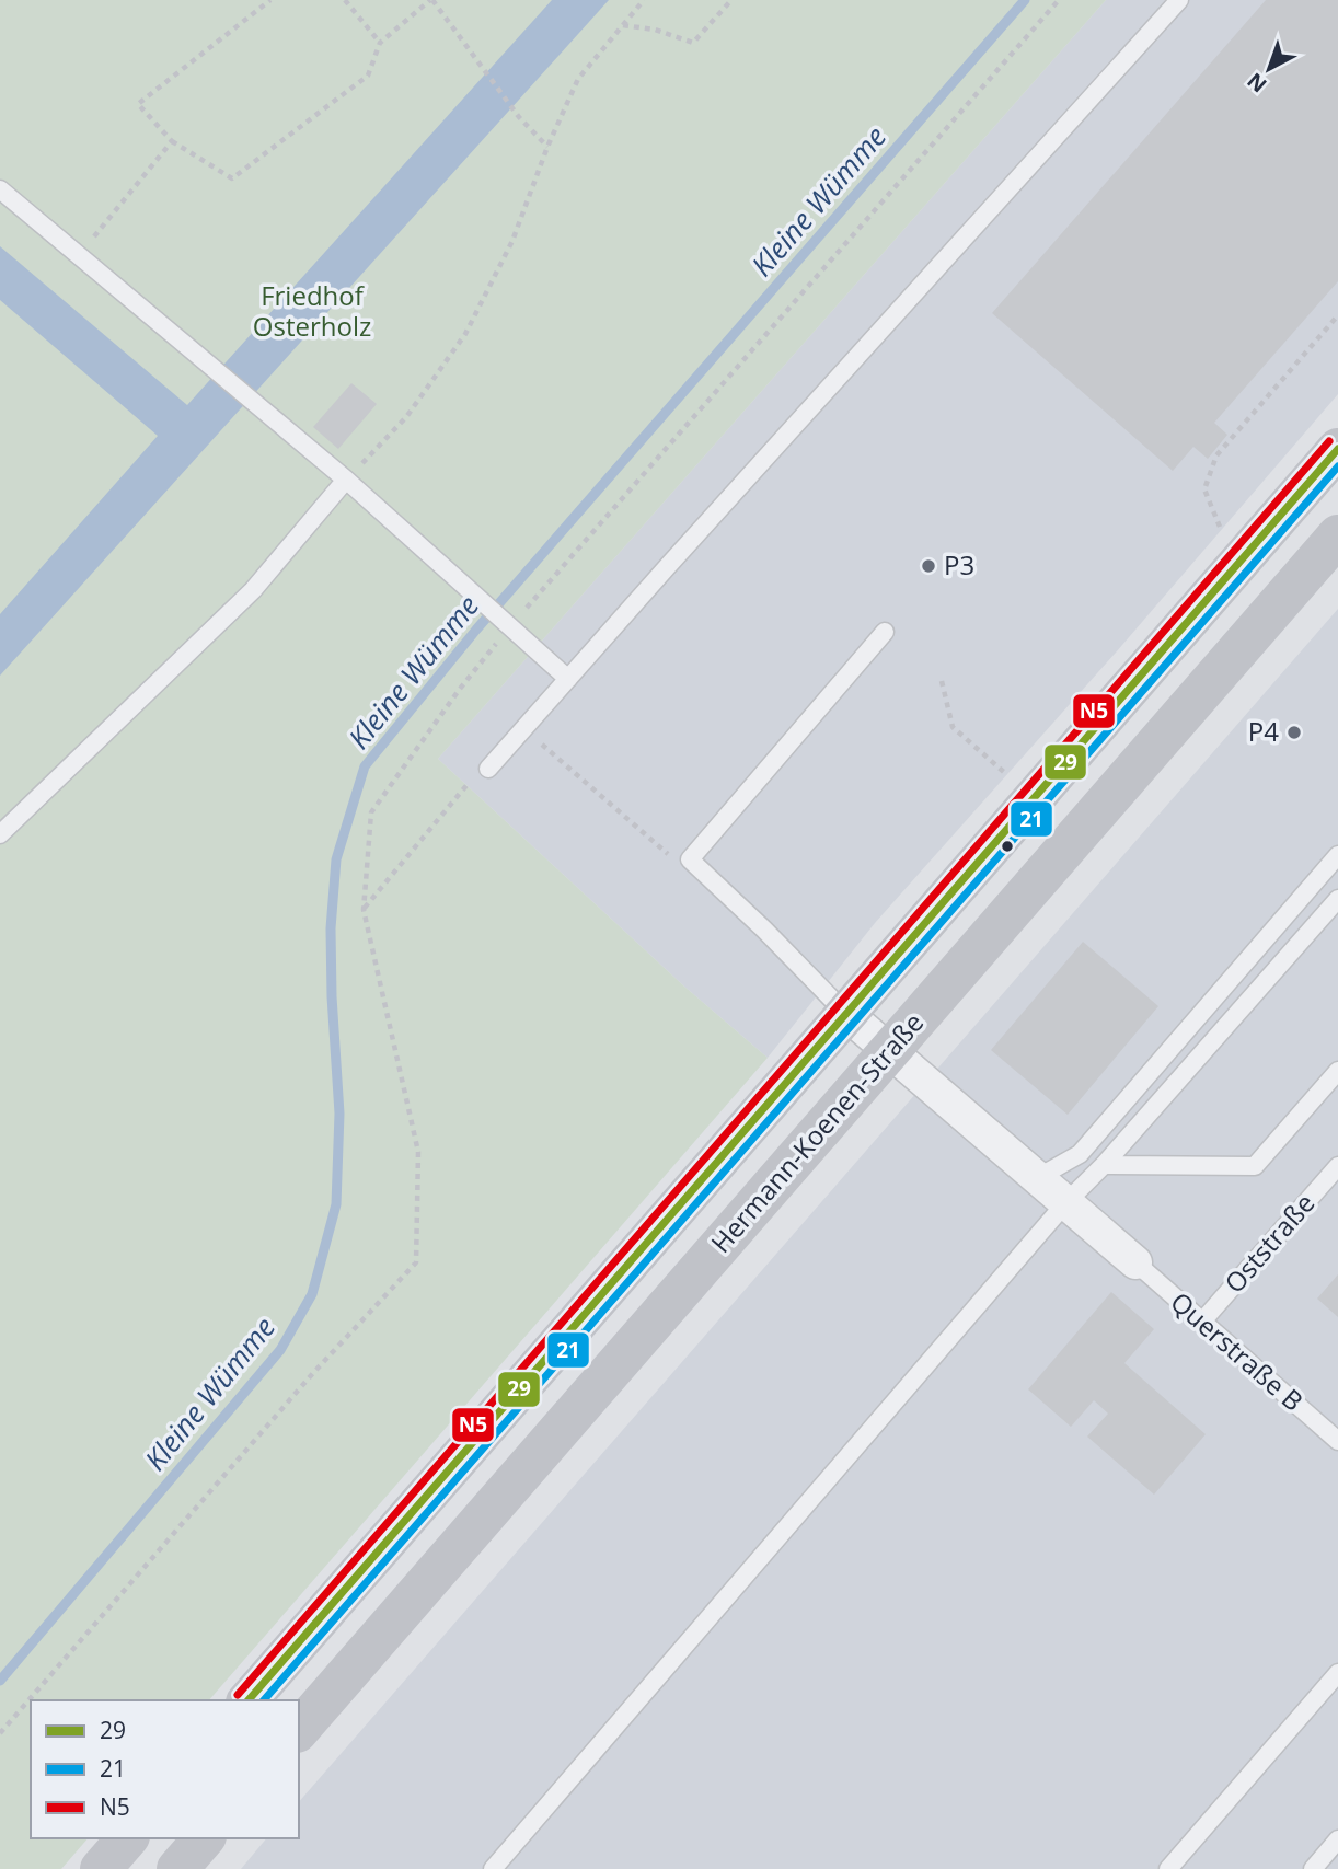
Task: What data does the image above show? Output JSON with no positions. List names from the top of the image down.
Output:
{
  "streets": {
    "main road": ["Hermann-Koenen-Straße"],
    "lane": ["Oststraße", "Querstraße B"]
  },
  "crossings": [
    ["Oststraße", "Querstraße B"]
  ],
  "water": ["Kleine Wümme"],
  "parks": ["Friedhof Osterholz"],
  "places": ["P3", "P4"],
  "lines": ["transit line N5", "transit line 29", "transit line 21"],
  "legend": ["29", "21", "N5"],
  "north": "bottom left"
}
